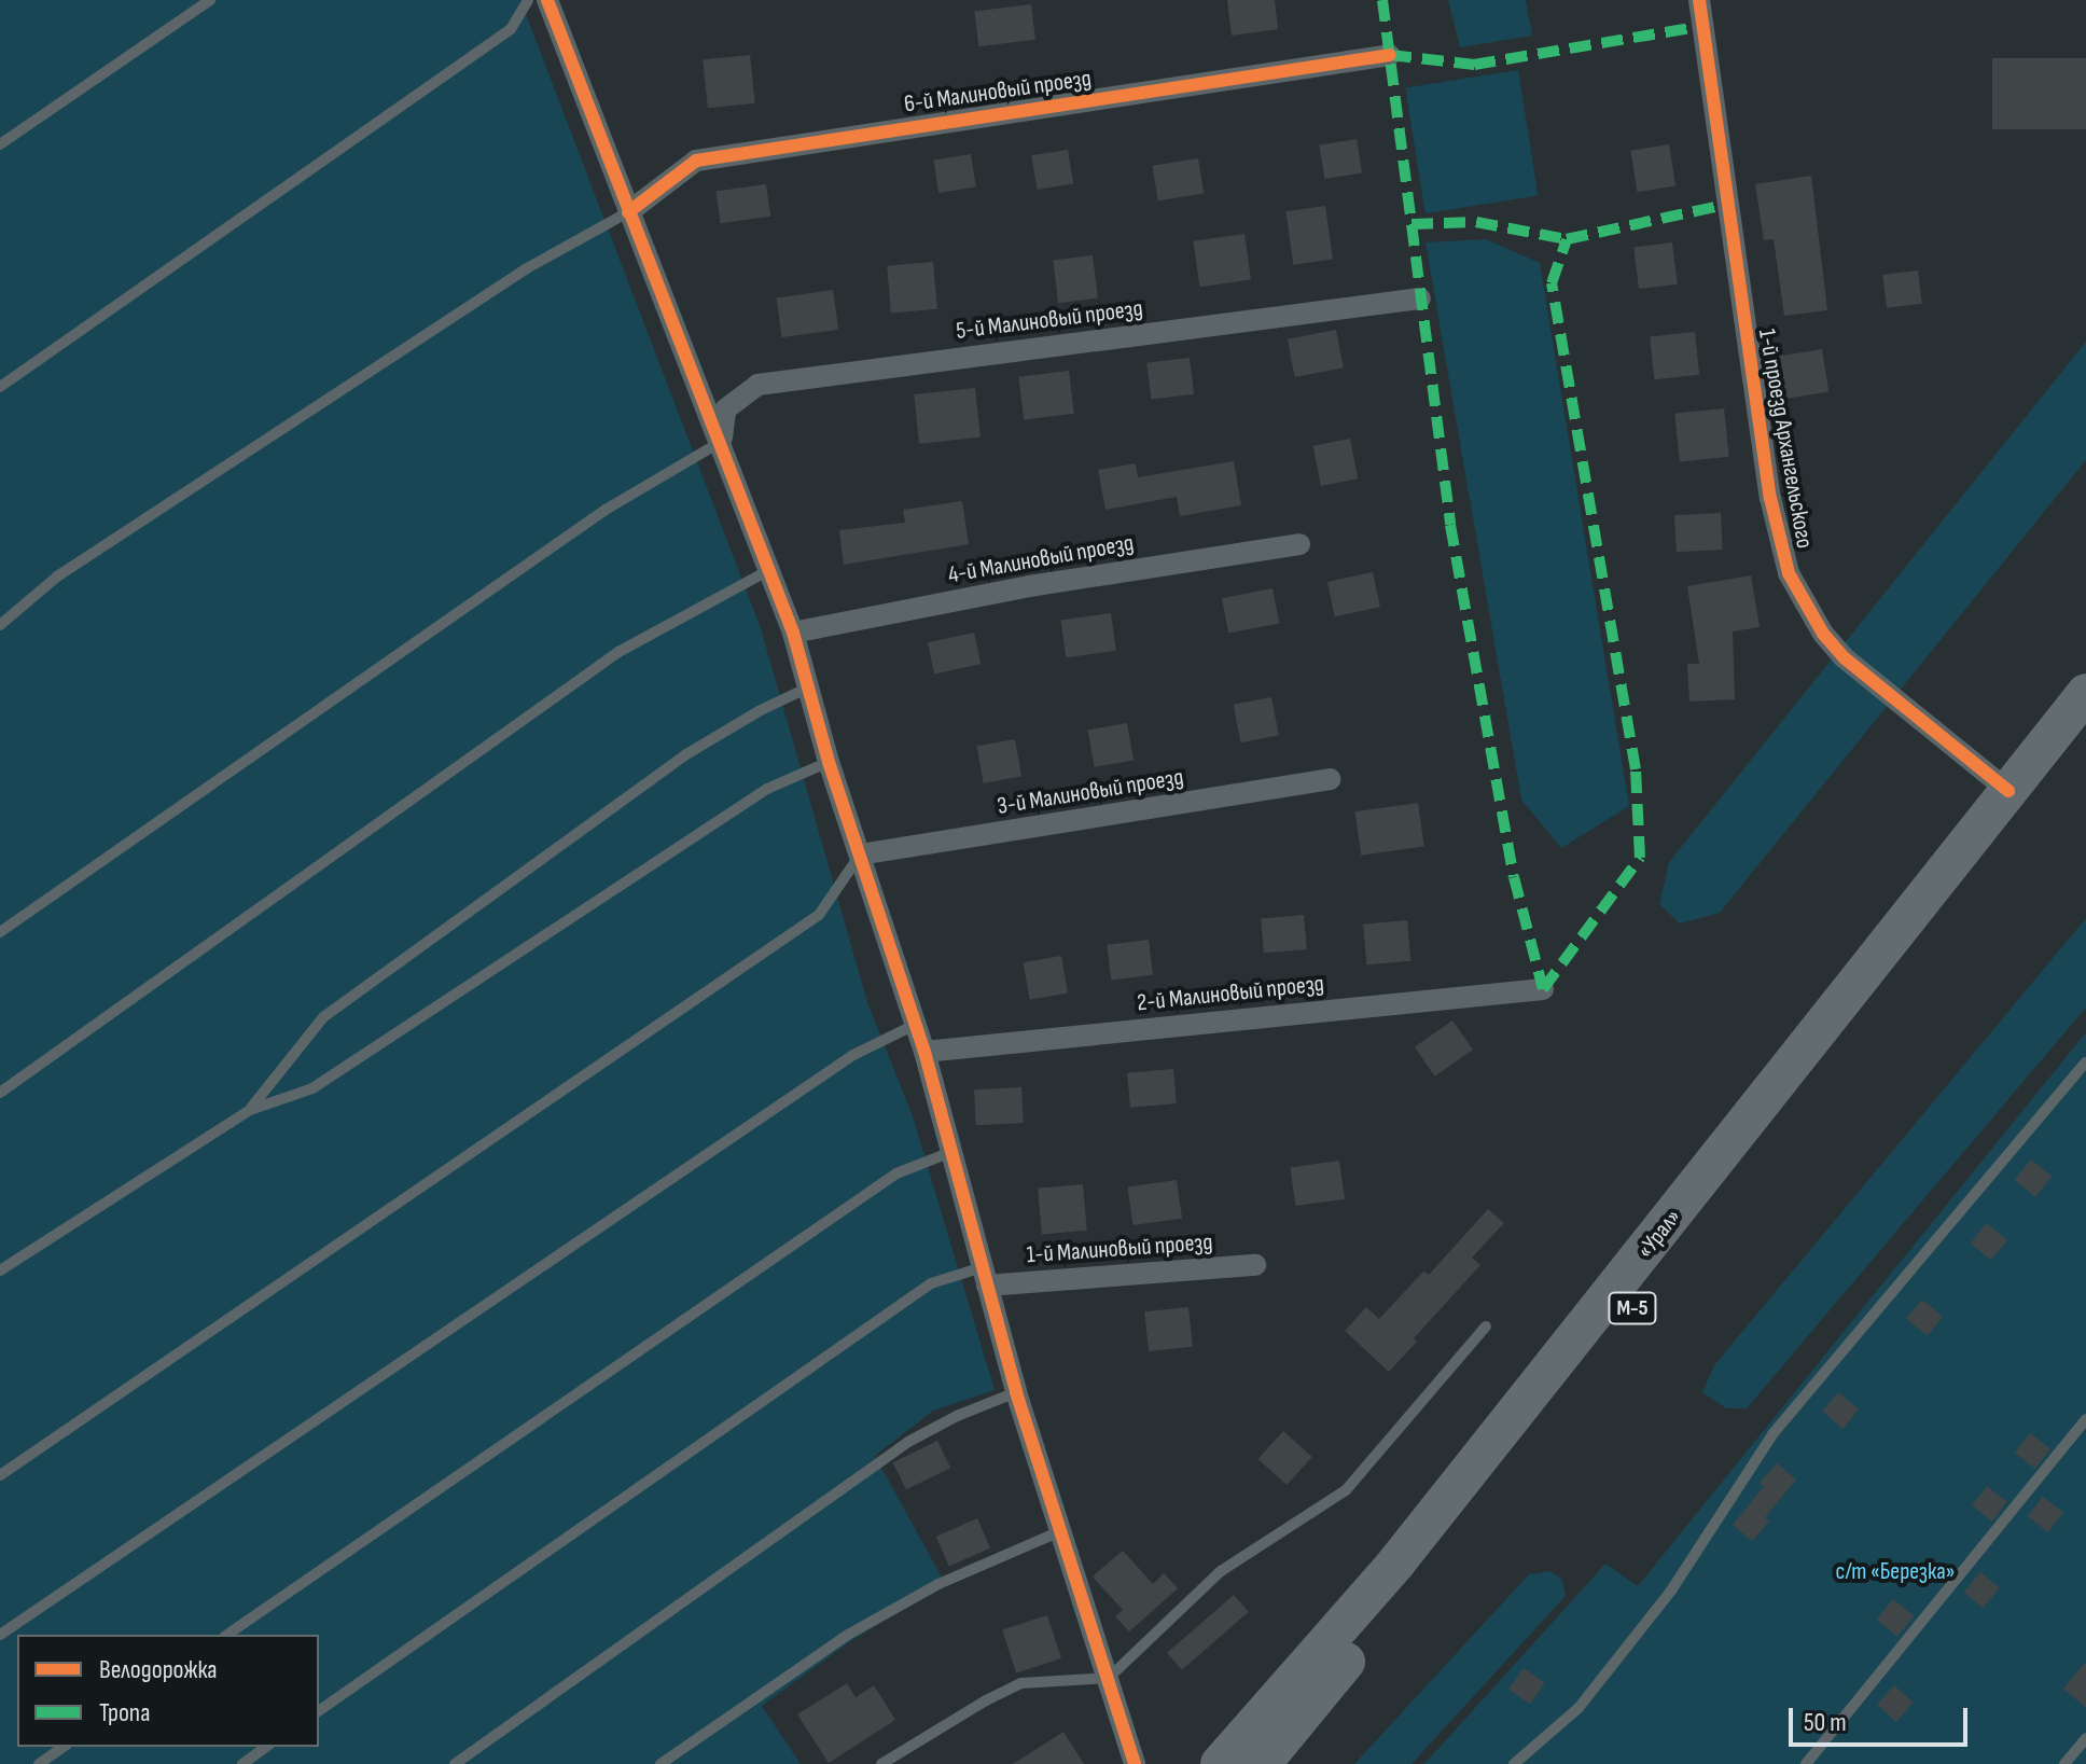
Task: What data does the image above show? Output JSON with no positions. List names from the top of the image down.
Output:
{
  "streets": {
    "highway": ["«Урал»", "М-5"],
    "street": [
      "6-й Малиновый проезд",
      "5-й Малиновый проезд",
      "1-й проезд Архангельского",
      "4-й Малиновый проезд",
      "3-й Малиновый проезд",
      "2-й Малиновый проезд",
      "1-й Малиновый проезд"
    ]
  },
  "crossings": [
    ["1-й проезд Архангельского", "«Урал»"]
  ],
  "parks": ["с/т «Березка»"],
  "legend": ["Велодорожка", "Тропа"],
  "scale_bar": "50 m"
}
